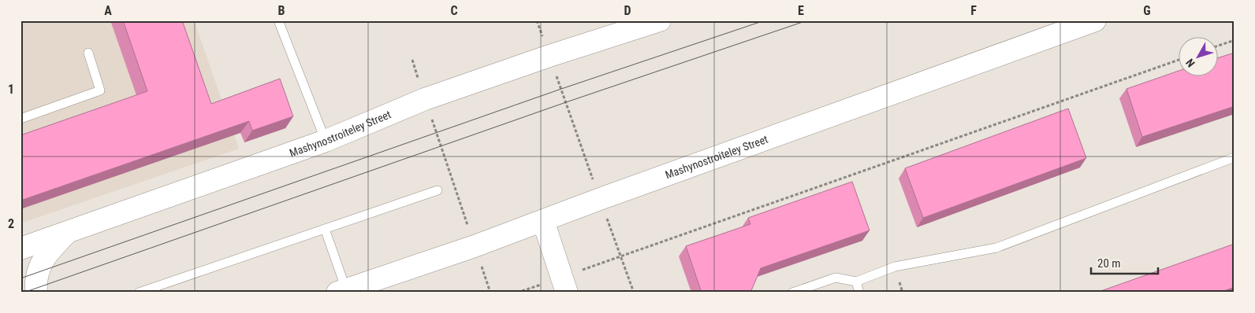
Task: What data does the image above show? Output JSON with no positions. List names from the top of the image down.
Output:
{
  "streets": {
    "main road": ["Mashynostroiteley Street"]
  },
  "scale_bar": "20 m",
  "north": "bottom left",
  "grid": {
    "columns": [
      "A",
      "B",
      "C",
      "D",
      "E",
      "F",
      "G"
    ],
    "rows": ["1", "2"]
  }
}
